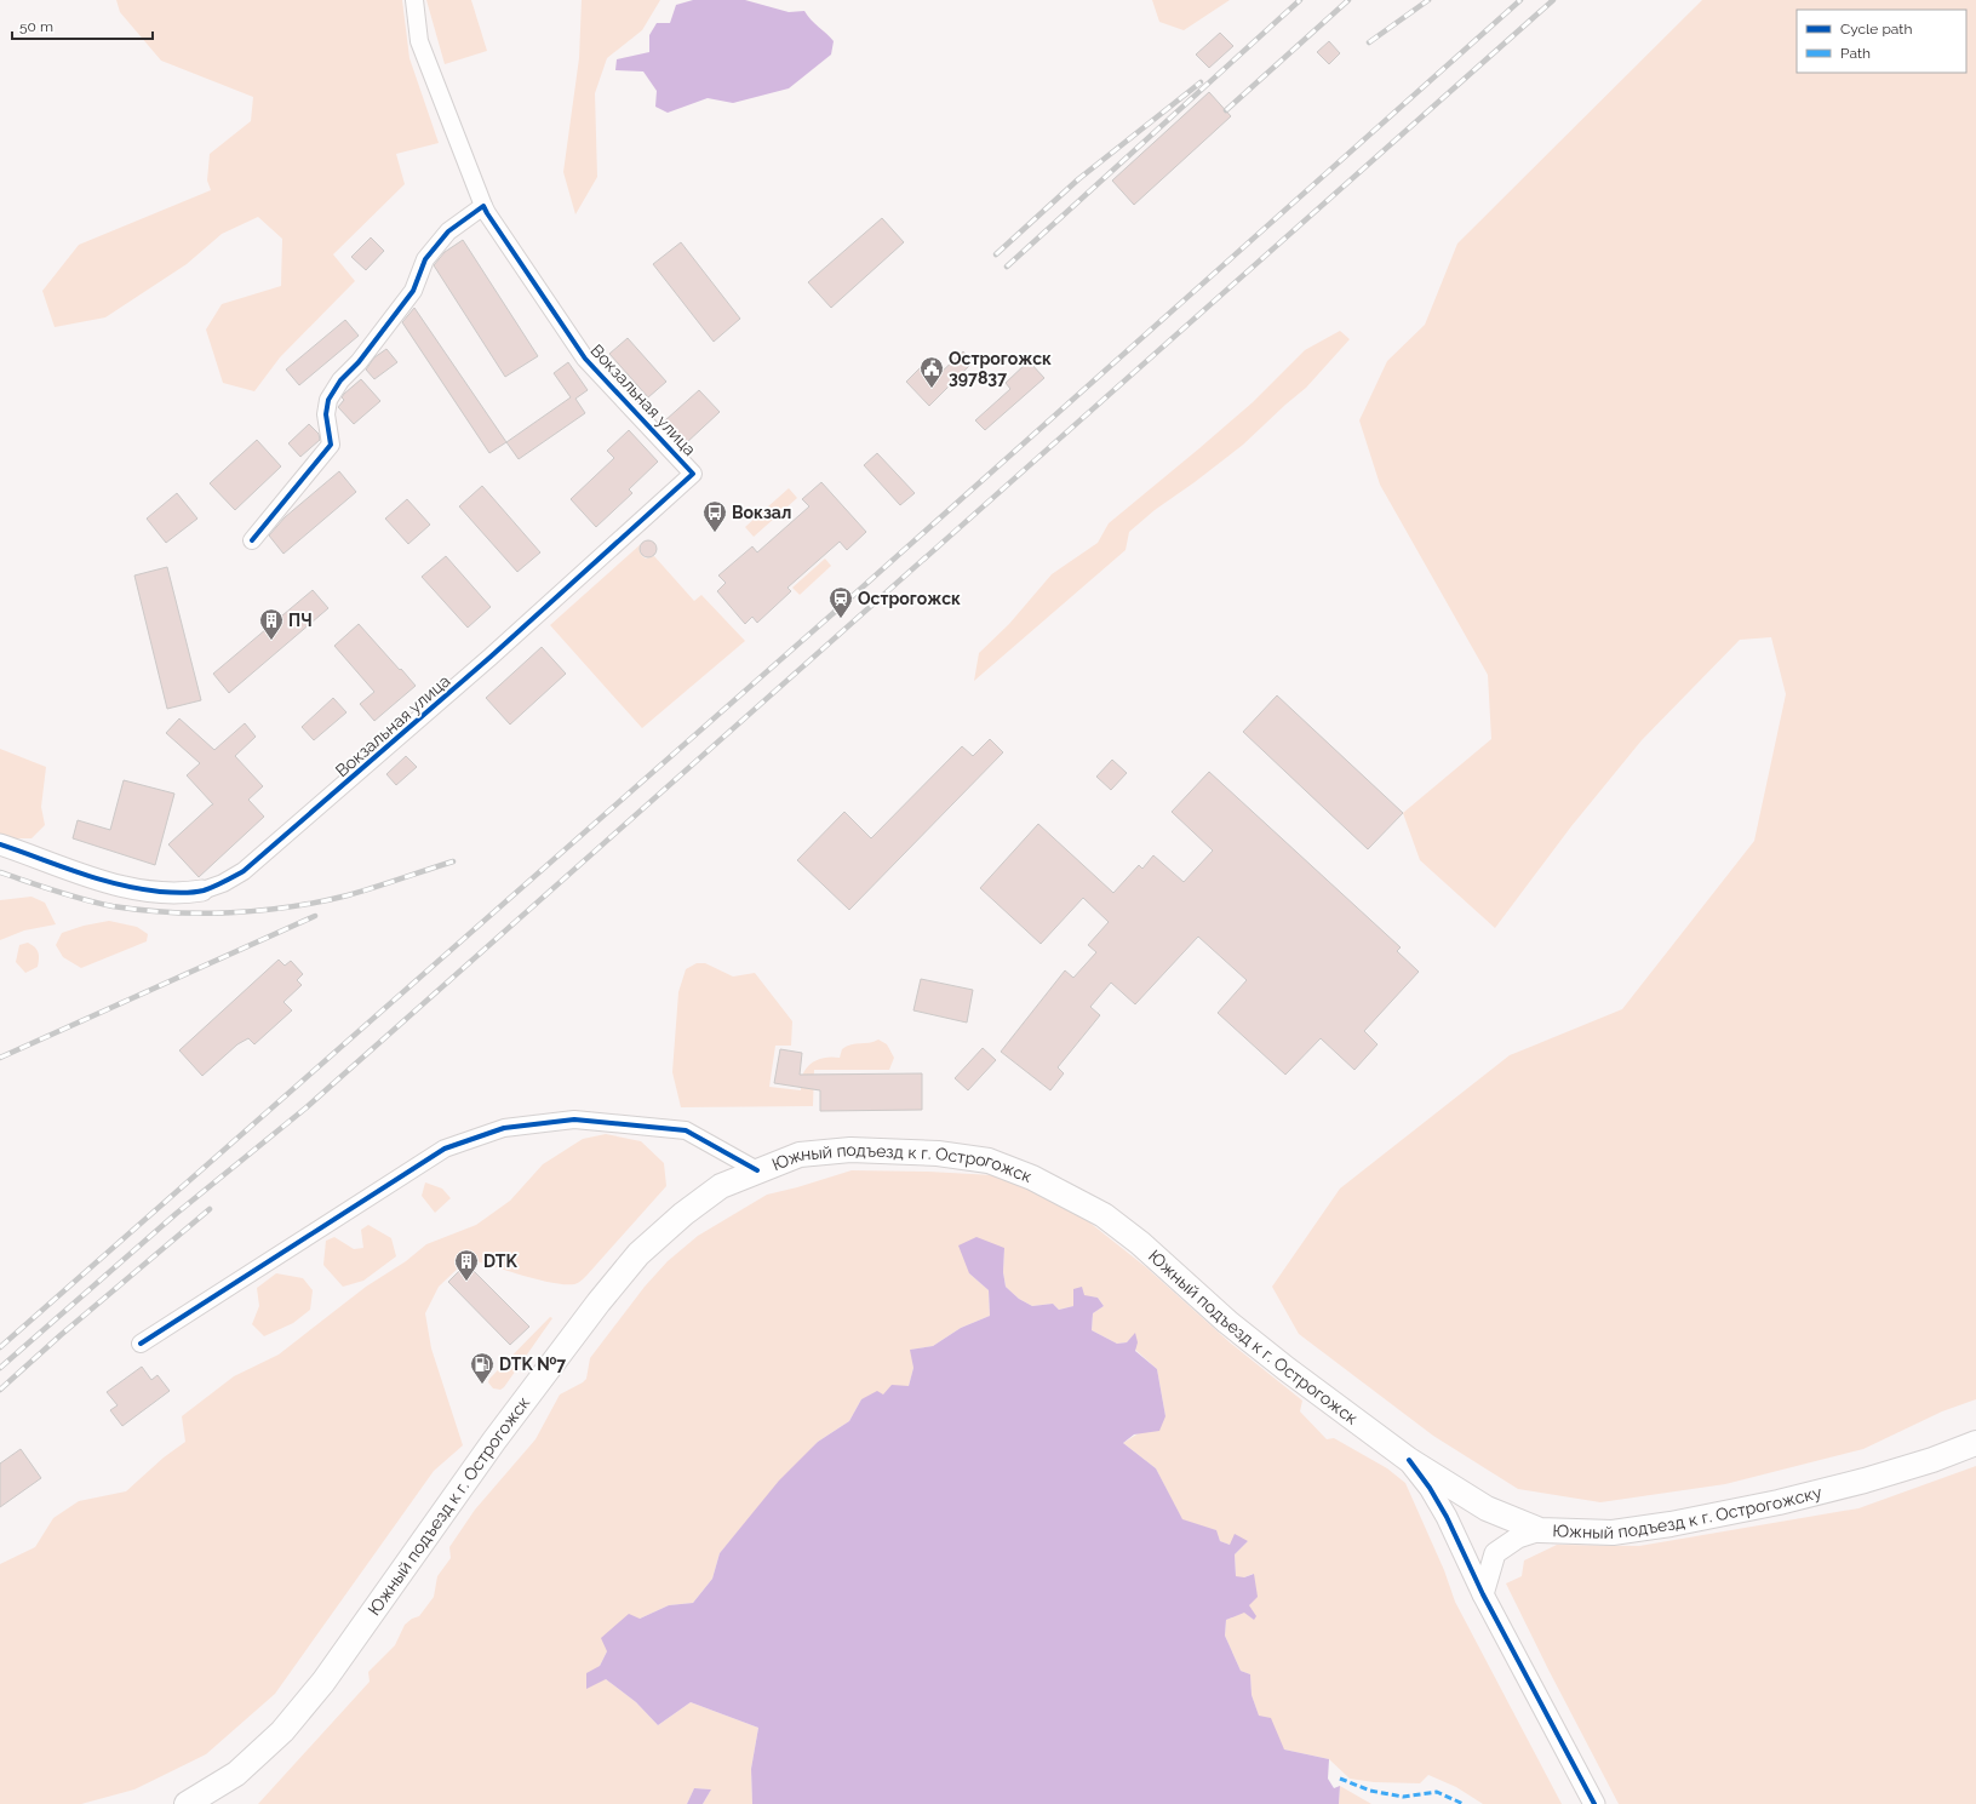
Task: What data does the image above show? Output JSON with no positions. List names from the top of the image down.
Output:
{
  "streets": {
    "main road": ["Южный подъезд к г. Острогожск", "Южный подъезд к г. Острогожску"],
    "street": ["Вокзальная улица"]
  },
  "crossings": [
    ["Южный подъезд к г. Острогожск", "Южный подъезд к г. Острогожску"]
  ],
  "places": {
    "public building": ["Острогожск 397837"],
    "bus stop": ["Вокзал"],
    "station": ["Острогожск"],
    "building": ["ПЧ", "DTK"],
    "fuel station": ["DTK №7"]
  },
  "legend": ["Cycle path", "Path"],
  "scale_bar": "50 m"
}
